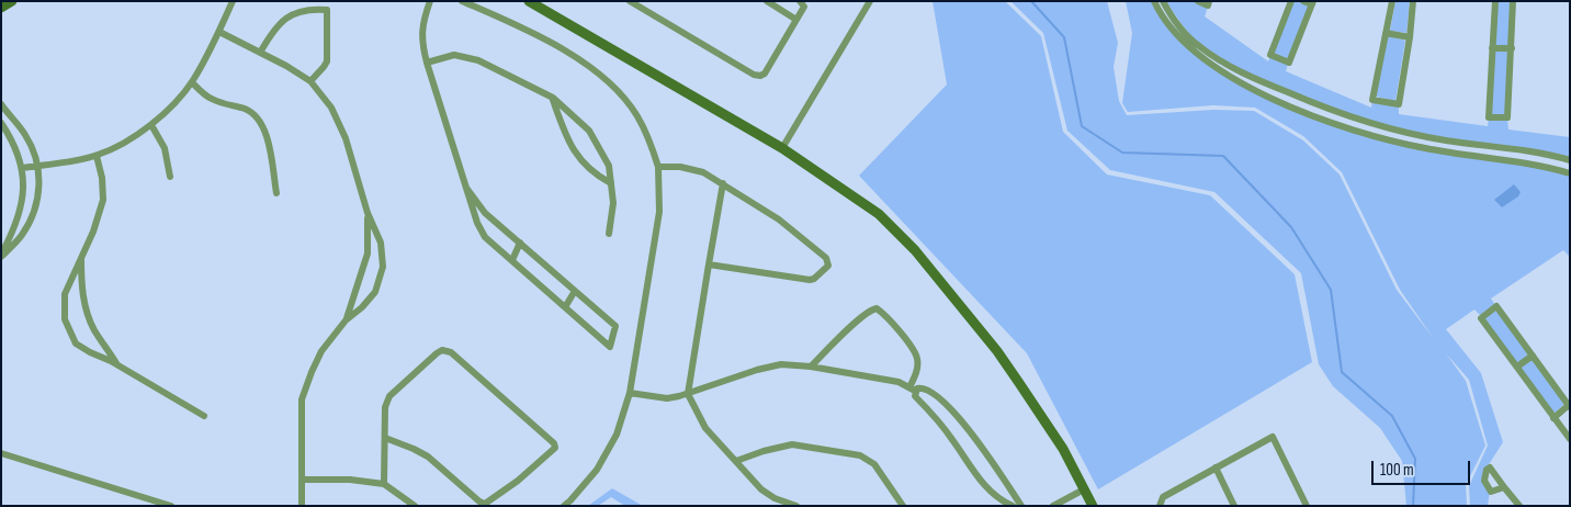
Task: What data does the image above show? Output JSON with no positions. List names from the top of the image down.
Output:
{
  "scale_bar": "100 m"
}
